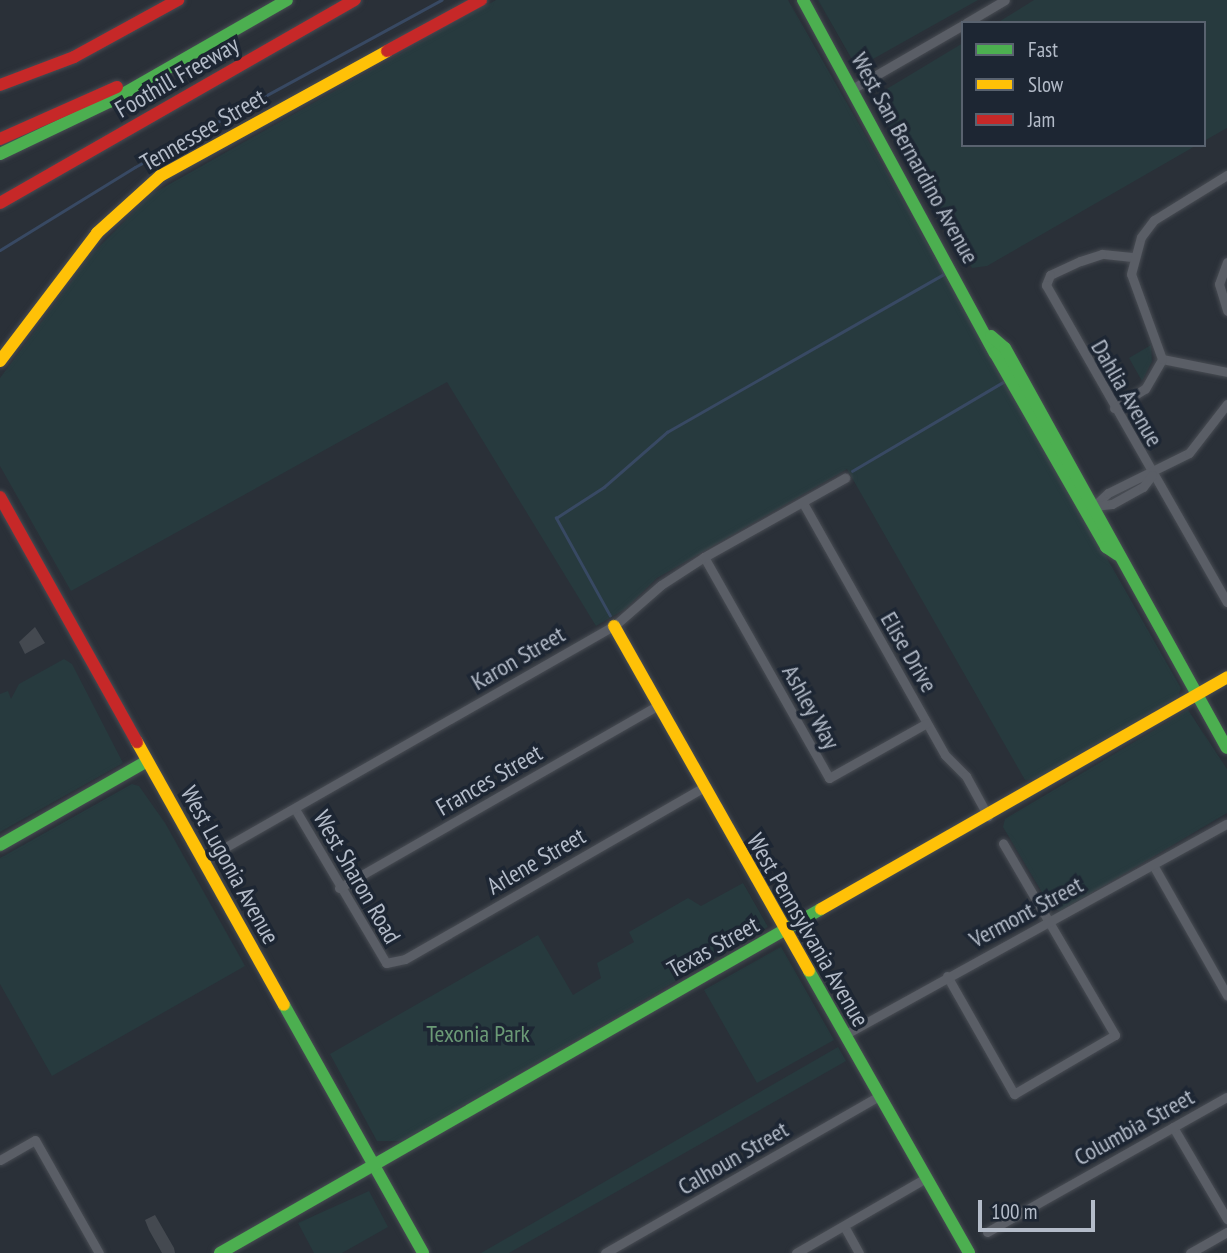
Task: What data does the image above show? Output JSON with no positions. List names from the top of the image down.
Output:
{
  "streets": {
    "main road": [
      "Foothill Freeway",
      "Tennessee Street",
      "West San Bernardino Avenue",
      "West Lugonia Avenue",
      "West Pennsylvania Avenue",
      "Texas Street"
    ],
    "street": [
      "Dahlia Avenue",
      "Elise Drive",
      "Karon Street",
      "Ashley Way",
      "Frances Street",
      "Arlene Street",
      "West Sharon Road",
      "Vermont Street",
      "Columbia Street",
      "Calhoun Street"
    ]
  },
  "crossings": [
    ["West San Bernardino Avenue", "Texas Street"],
    ["Elise Drive", "Karon Street"],
    ["Elise Drive", "Ashley Way"],
    ["Elise Drive", "Texas Street"],
    ["Karon Street", "Ashley Way"],
    ["Karon Street", "West Lugonia Avenue"],
    ["Karon Street", "West Sharon Road"],
    ["Karon Street", "West Pennsylvania Avenue"],
    ["Frances Street", "West Sharon Road"],
    ["Frances Street", "West Pennsylvania Avenue"],
    ["Arlene Street", "West Sharon Road"],
    ["Arlene Street", "West Pennsylvania Avenue"],
    ["West Lugonia Avenue", "Texas Street"],
    ["Vermont Street", "West Pennsylvania Avenue"],
    ["West Pennsylvania Avenue", "Texas Street"],
    ["West Pennsylvania Avenue", "Calhoun Street"]
  ],
  "parks": ["Texonia Park"],
  "legend": ["Fast", "Slow", "Jam"],
  "scale_bar": "100 m"
}
